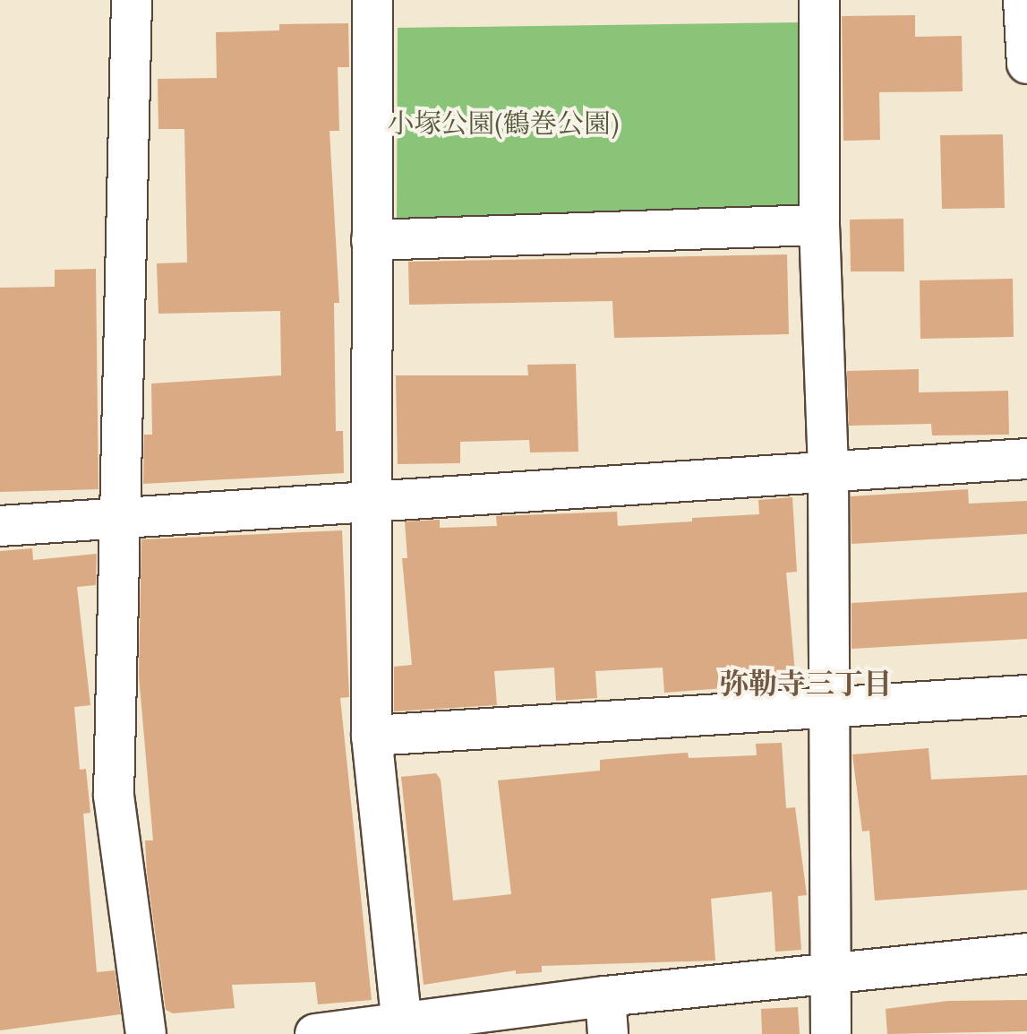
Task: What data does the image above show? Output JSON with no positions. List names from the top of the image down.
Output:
{
  "districts": ["弥勒寺三丁目"],
  "parks": ["小塚公園(鶴巻公園)"]
}
